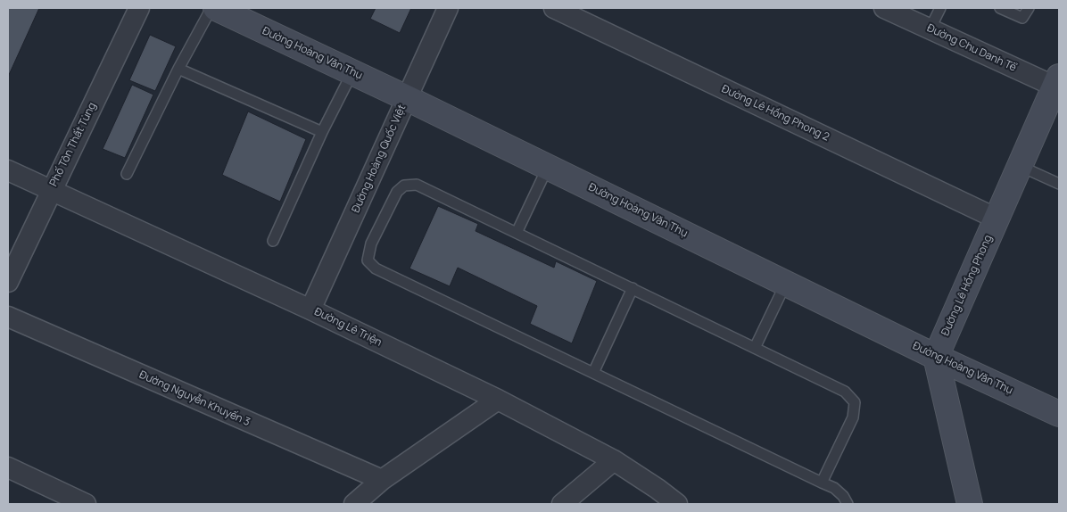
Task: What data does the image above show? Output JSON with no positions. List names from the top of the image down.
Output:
{
  "streets": {
    "street": [
      "Đường Chu Danh Tể",
      "Đường Hoàng Văn Thụ",
      "Đường Lê Hồng Phong 2",
      "Phố Tôn Thất Tùng",
      "Đường Hoàng Quốc Việt",
      "Đường Lê Hồng Phong",
      "Đường Lê Triện",
      "Đường Nguyễn Khuyến 3"
    ]
  },
  "crossings": [
    ["Đường Chu Danh Tể", "Đường Lê Hồng Phong"],
    ["Đường Hoàng Văn Thụ", "Đường Hoàng Quốc Việt"],
    ["Đường Hoàng Văn Thụ", "Đường Lê Hồng Phong"],
    ["Đường Lê Hồng Phong 2", "Đường Lê Hồng Phong"],
    ["Phố Tôn Thất Tùng", "Đường Lê Triện"],
    ["Đường Hoàng Quốc Việt", "Đường Lê Triện"]
  ]
}
